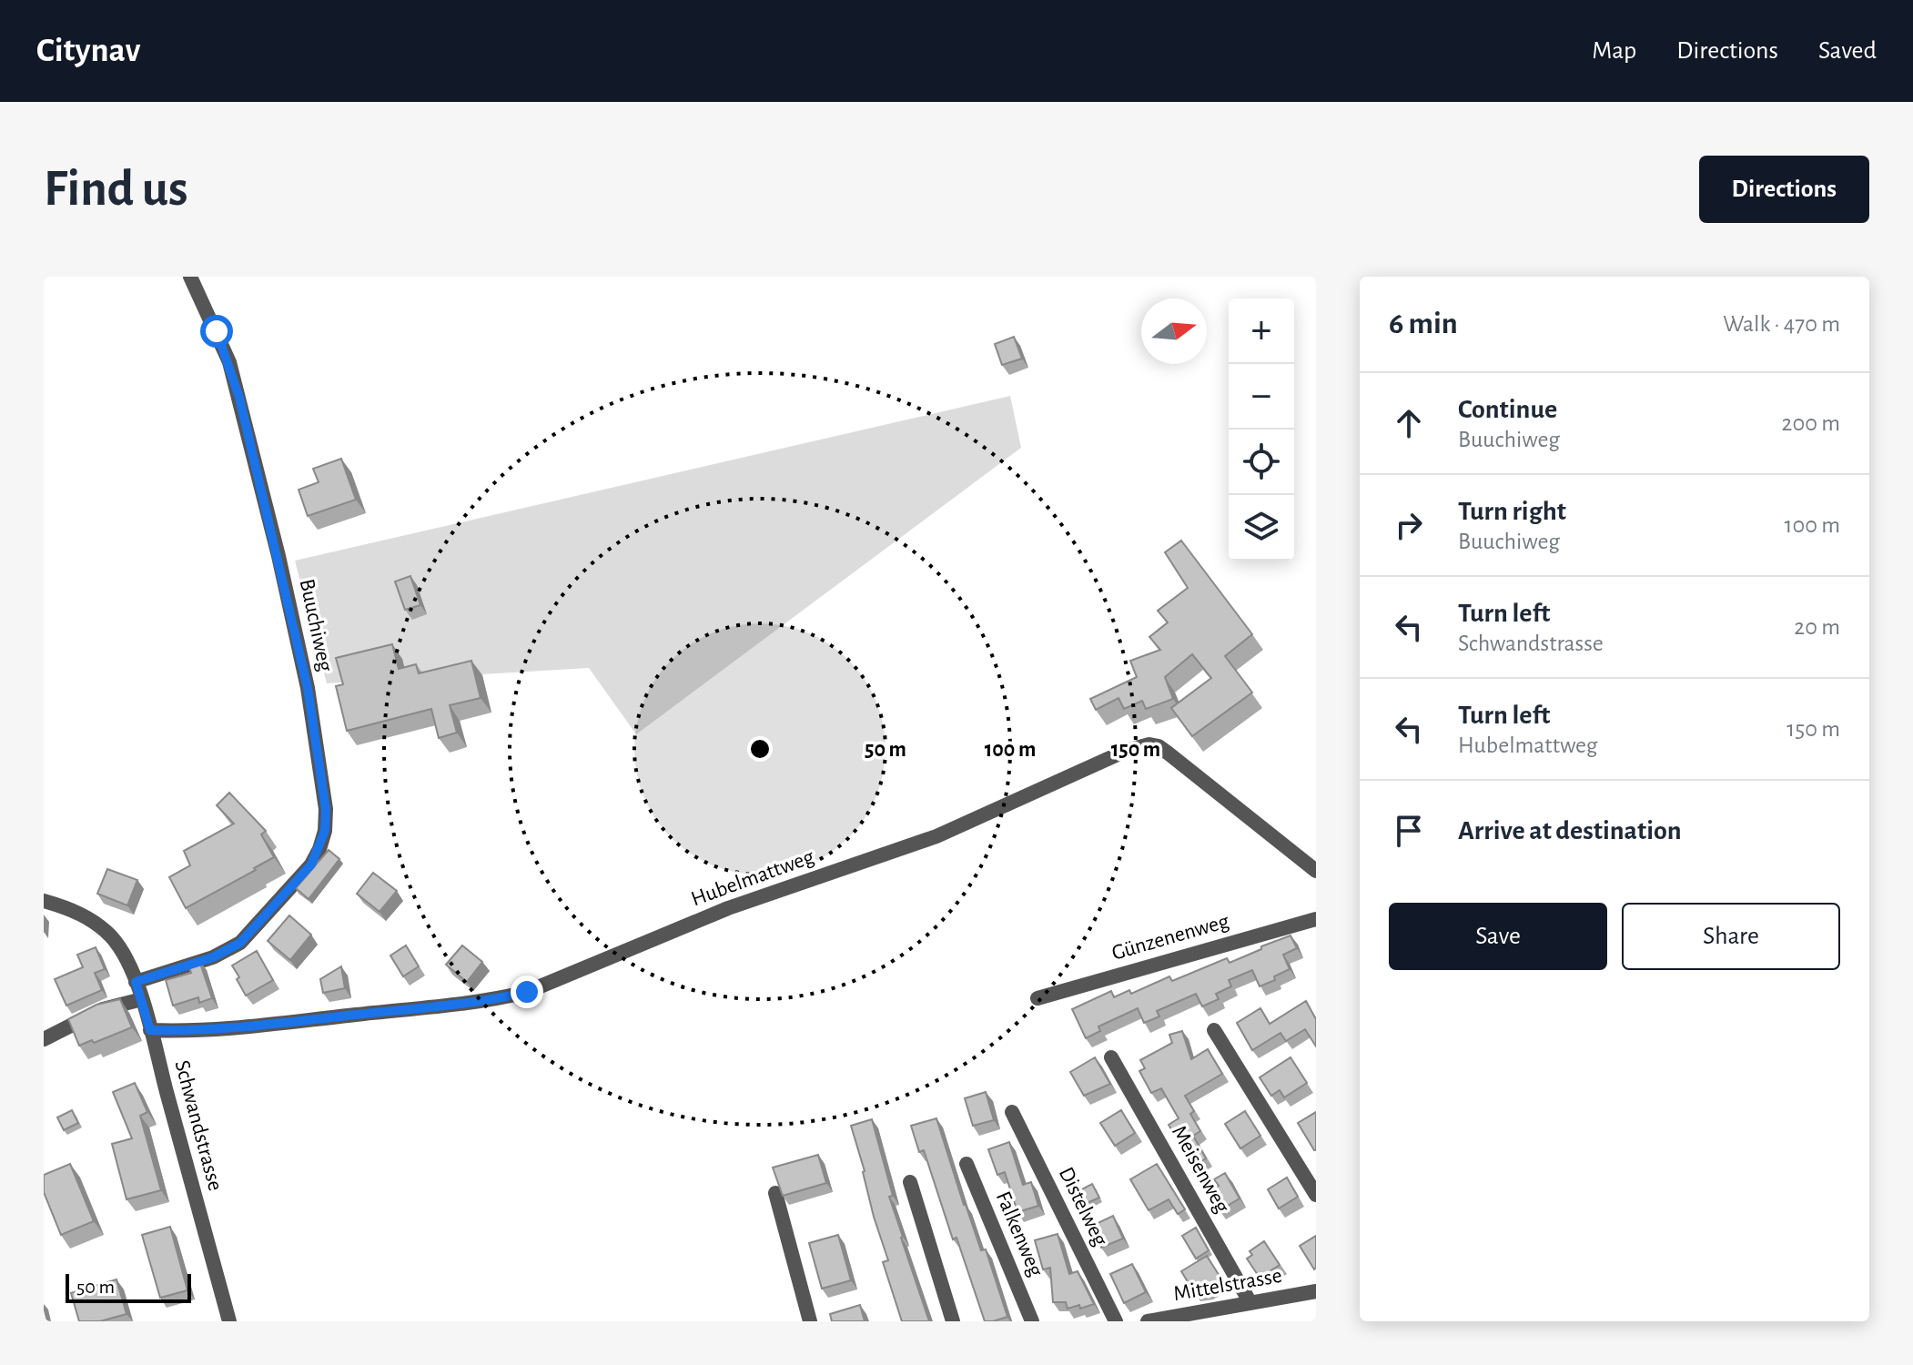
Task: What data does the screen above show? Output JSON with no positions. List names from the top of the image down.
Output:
{
  "streets": {
    "street": [
      "Buuchiweg",
      "Hubelmattweg",
      "Günzenenweg",
      "Schwandstrasse",
      "Meisenweg",
      "Distelweg",
      "Falkenweg",
      "Mittelstrasse"
    ]
  },
  "crossings": [
    ["Buuchiweg", "Schwandstrasse"],
    ["Hubelmattweg", "Schwandstrasse"],
    ["Meisenweg", "Mittelstrasse"]
  ],
  "scale_bar": "50 m",
  "north": "right",
  "page": {
    "header": "Citynav",
    "nav": ["Map", "Directions", "Saved"],
    "buttons": [
      "Directions",
      ["Save", "Share"]
    ],
    "title": "Find us",
    "heading": ["6 min", "Walk · 470 m"],
    "map_buttons": ["+", "−"],
    "list": [
      ["Continue", "Buuchiweg", "200 m"],
      ["Turn right", "Buuchiweg", "100 m"],
      ["Turn left", "Schwandstrasse", "20 m"],
      ["Turn left", "Hubelmattweg", "150 m"],
      "Arrive at destination"
    ],
    "scale": "50 m"
  },
  "rings": ["50 m", "100 m", "150 m"]
}
